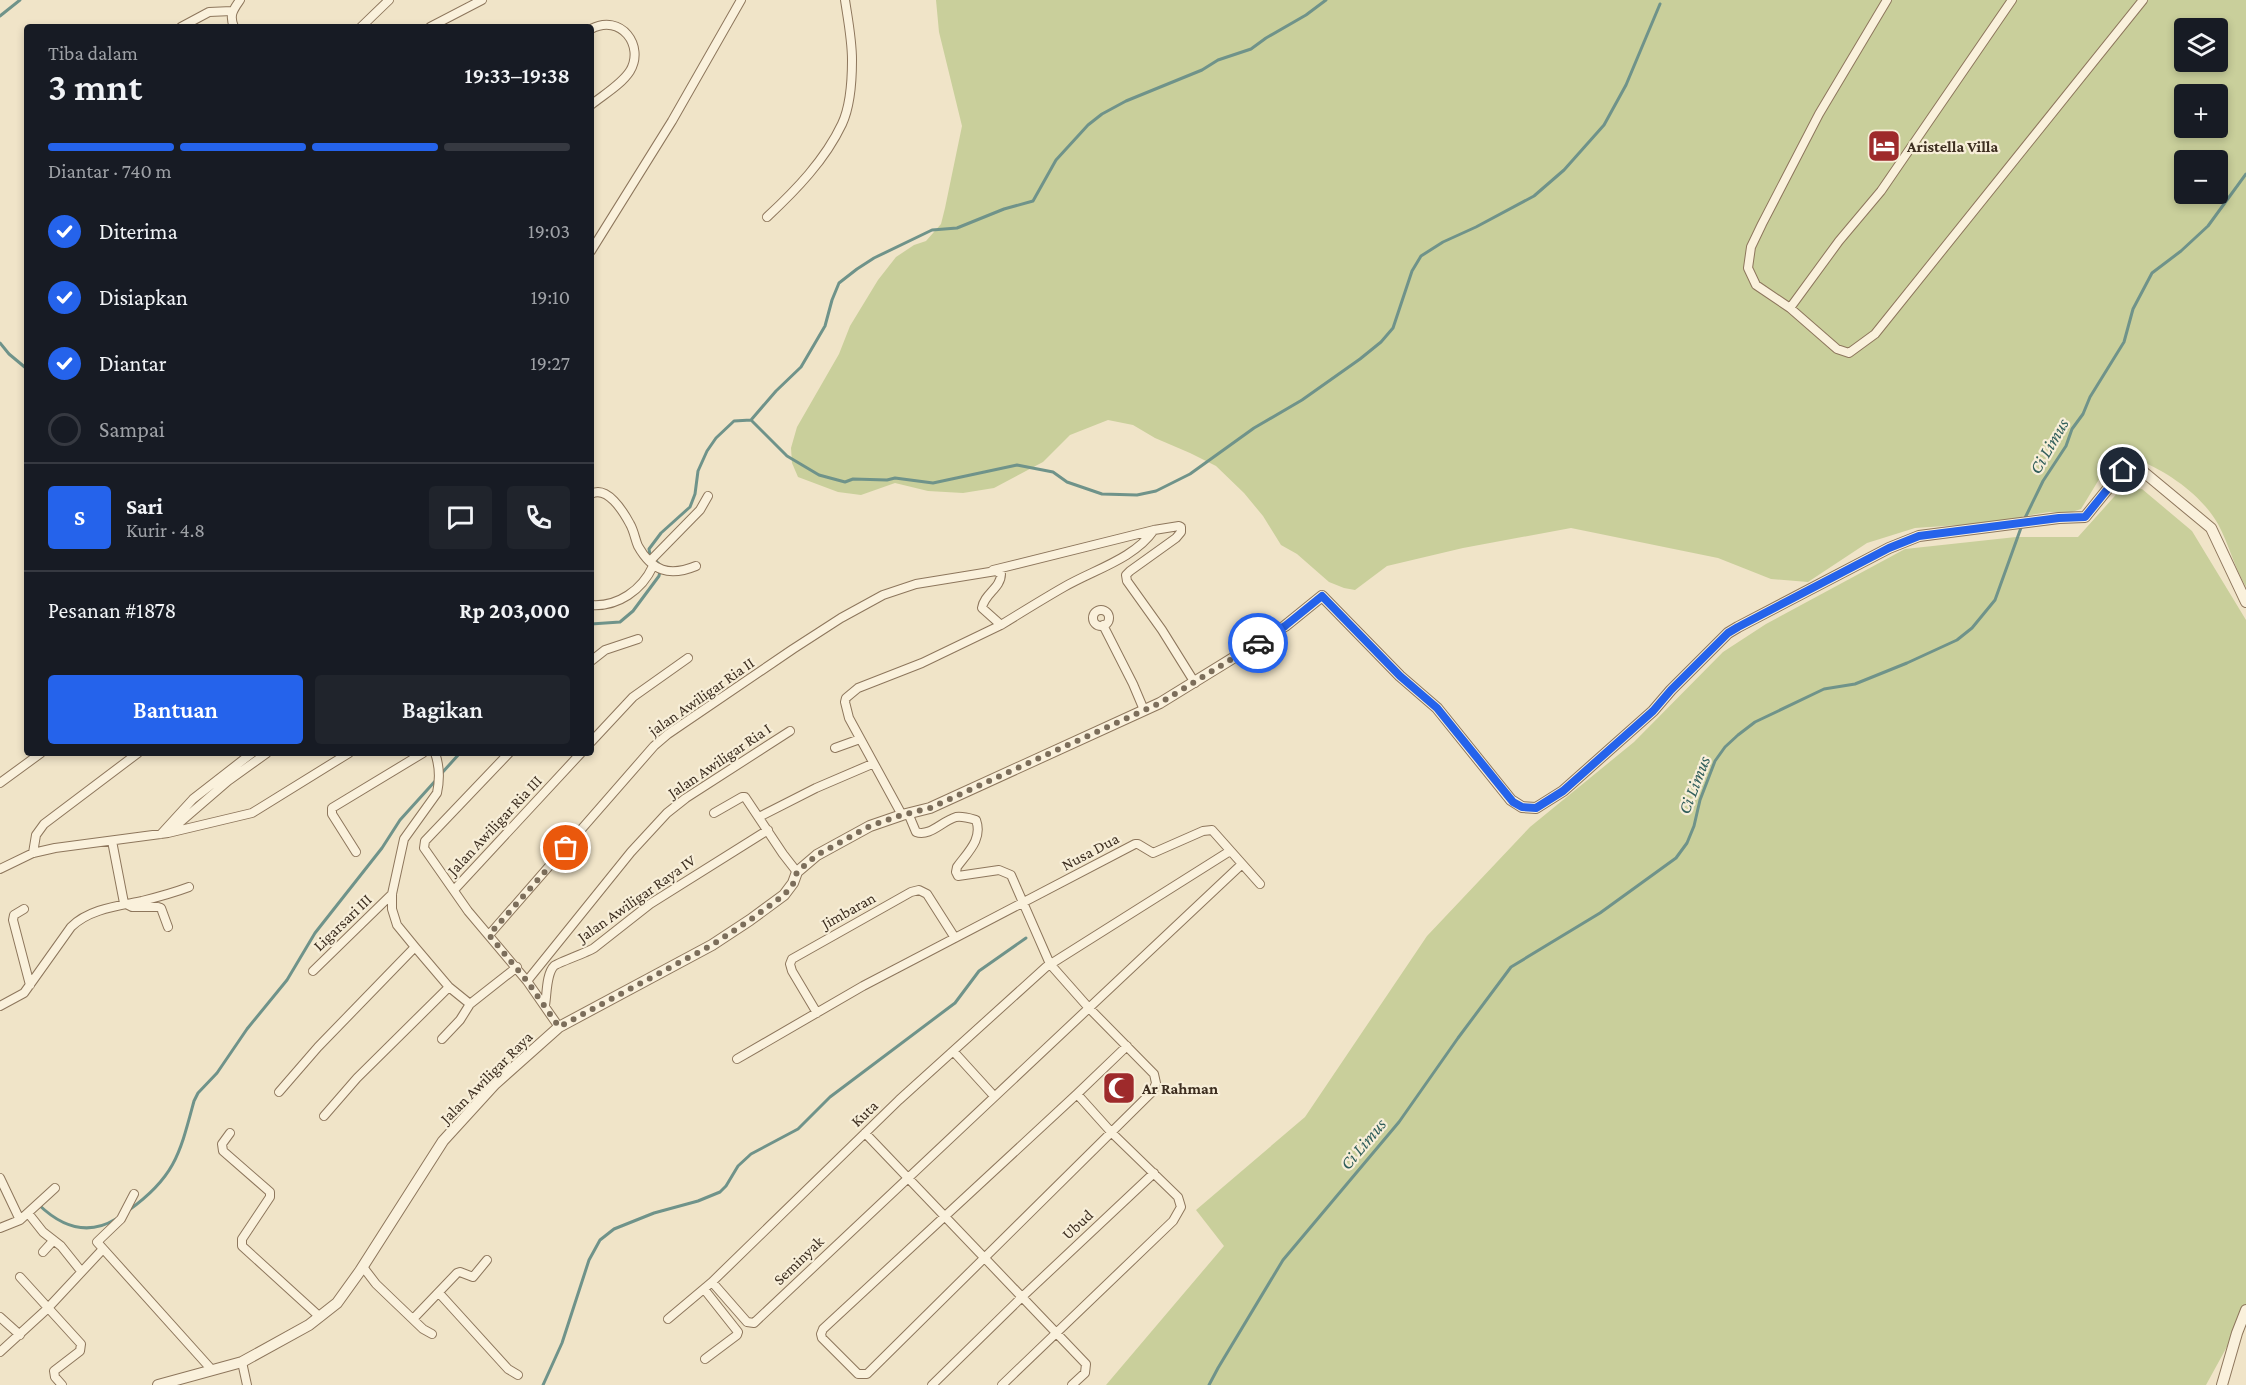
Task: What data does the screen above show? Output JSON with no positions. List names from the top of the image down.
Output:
{
  "streets": {
    "street": [
      "jalan Awiligar Ria II",
      "Jalan Awiligar Ria I",
      "Jalan Awiligar Ria III",
      "Nusa Dua",
      "Jalan Awiligar Raya IV",
      "Jimbaran",
      "Ligarsari III",
      "Jalan Awiligar Raya",
      "Kuta",
      "Ubud",
      "Seminyak"
    ]
  },
  "crossings": [
    ["jalan Awiligar Ria II", "Jalan Awiligar Raya"],
    ["Kuta", "Seminyak"]
  ],
  "water": ["Ci Limus"],
  "places": {
    "hotel": ["Aristella Villa"],
    "mosque": ["Ar Rahman"]
  },
  "page": {
    "map_buttons": ["+", "−"],
    "heading": ["3 mnt", "Tiba dalam", "19:33–19:38"],
    "panel": [
      "Sari",
      "Kurir · 4.8",
      "Pesanan #1878",
      "Rp 203,000"
    ],
    "bar": "Diantar · 740 m",
    "list": [
      ["Diterima", "19:03"],
      ["Disiapkan", "19:10"],
      ["Diantar", "19:27"],
      "Sampai"
    ],
    "round": "S",
    "buttons": ["Bantuan", "Bagikan"]
  }
}
